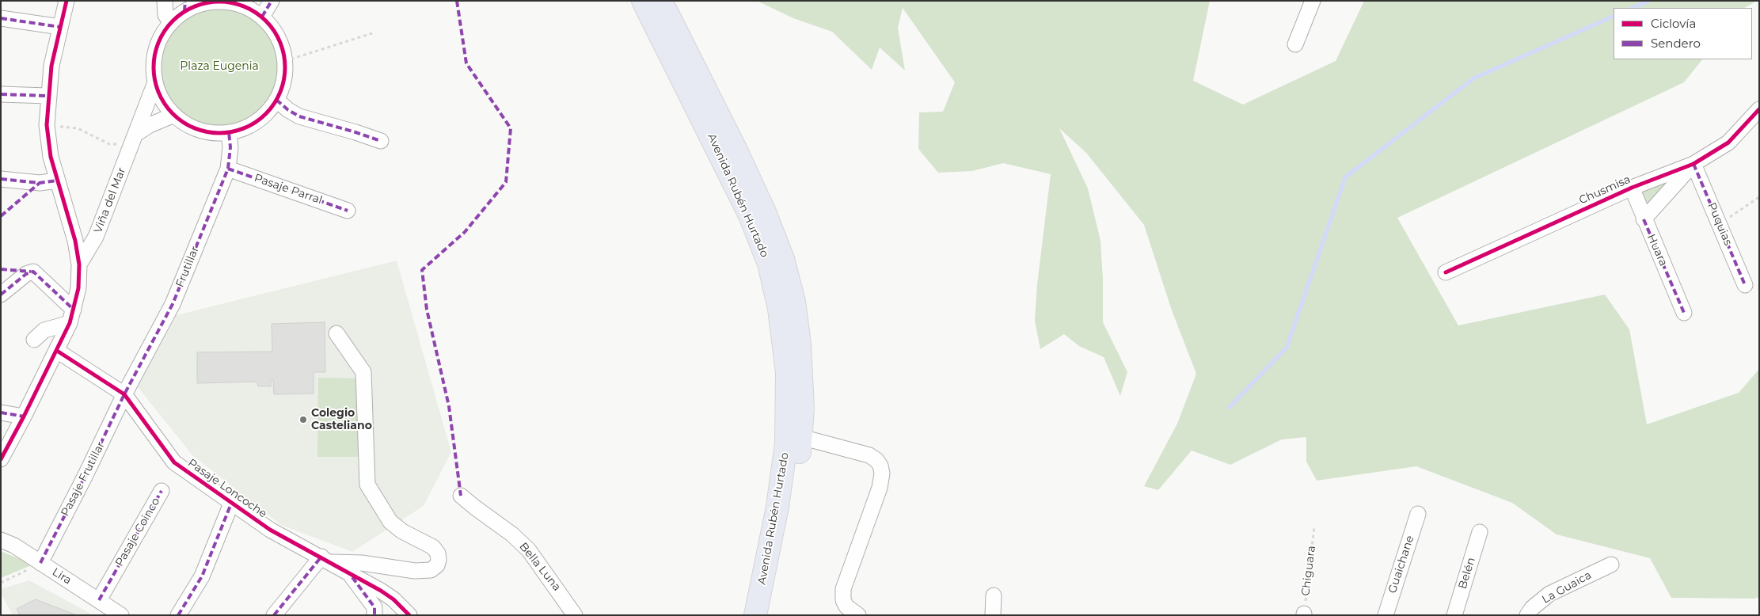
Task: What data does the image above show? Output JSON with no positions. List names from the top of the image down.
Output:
{
  "streets": {
    "highway": ["Avenida Rubén Hurtado"],
    "street": [
      "Pasaje Parral",
      "Chusmisa",
      "Viña del Mar",
      "Puquias",
      "Huara",
      "Frutillar",
      "Pasaje Frutillar",
      "Pasaje Loncoche",
      "Pasaje Coinco",
      "Guaichane",
      "Bella Luna",
      "Belén",
      "Lira",
      "La Guaica"
    ],
    "path": ["Chiguara"]
  },
  "crossings": [
    ["Pasaje Parral", "Frutillar"],
    ["Chusmisa", "Puquias"],
    ["Chusmisa", "Huara"],
    ["Viña del Mar", "Frutillar"],
    ["Frutillar", "Pasaje Frutillar"],
    ["Frutillar", "Pasaje Loncoche"],
    ["Pasaje Frutillar", "Pasaje Loncoche"],
    ["Pasaje Frutillar", "Lira"],
    ["Pasaje Coinco", "Lira"]
  ],
  "parks": ["Plaza Eugenia"],
  "places": ["Colegio Casteliano"],
  "legend": ["Ciclovía", "Sendero"]
}
